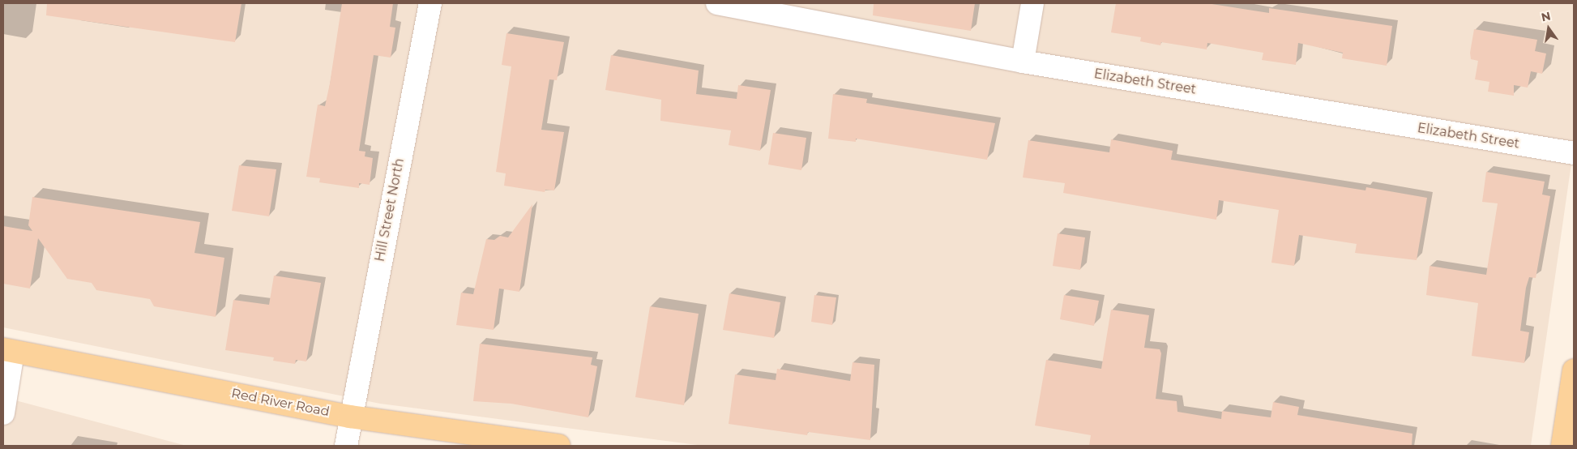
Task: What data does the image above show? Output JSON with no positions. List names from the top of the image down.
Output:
{
  "streets": {
    "main road": ["Red River Road"],
    "street": ["Elizabeth Street", "Hill Street North"]
  },
  "crossings": [
    ["Hill Street North", "Red River Road"]
  ],
  "north": "top"
}
